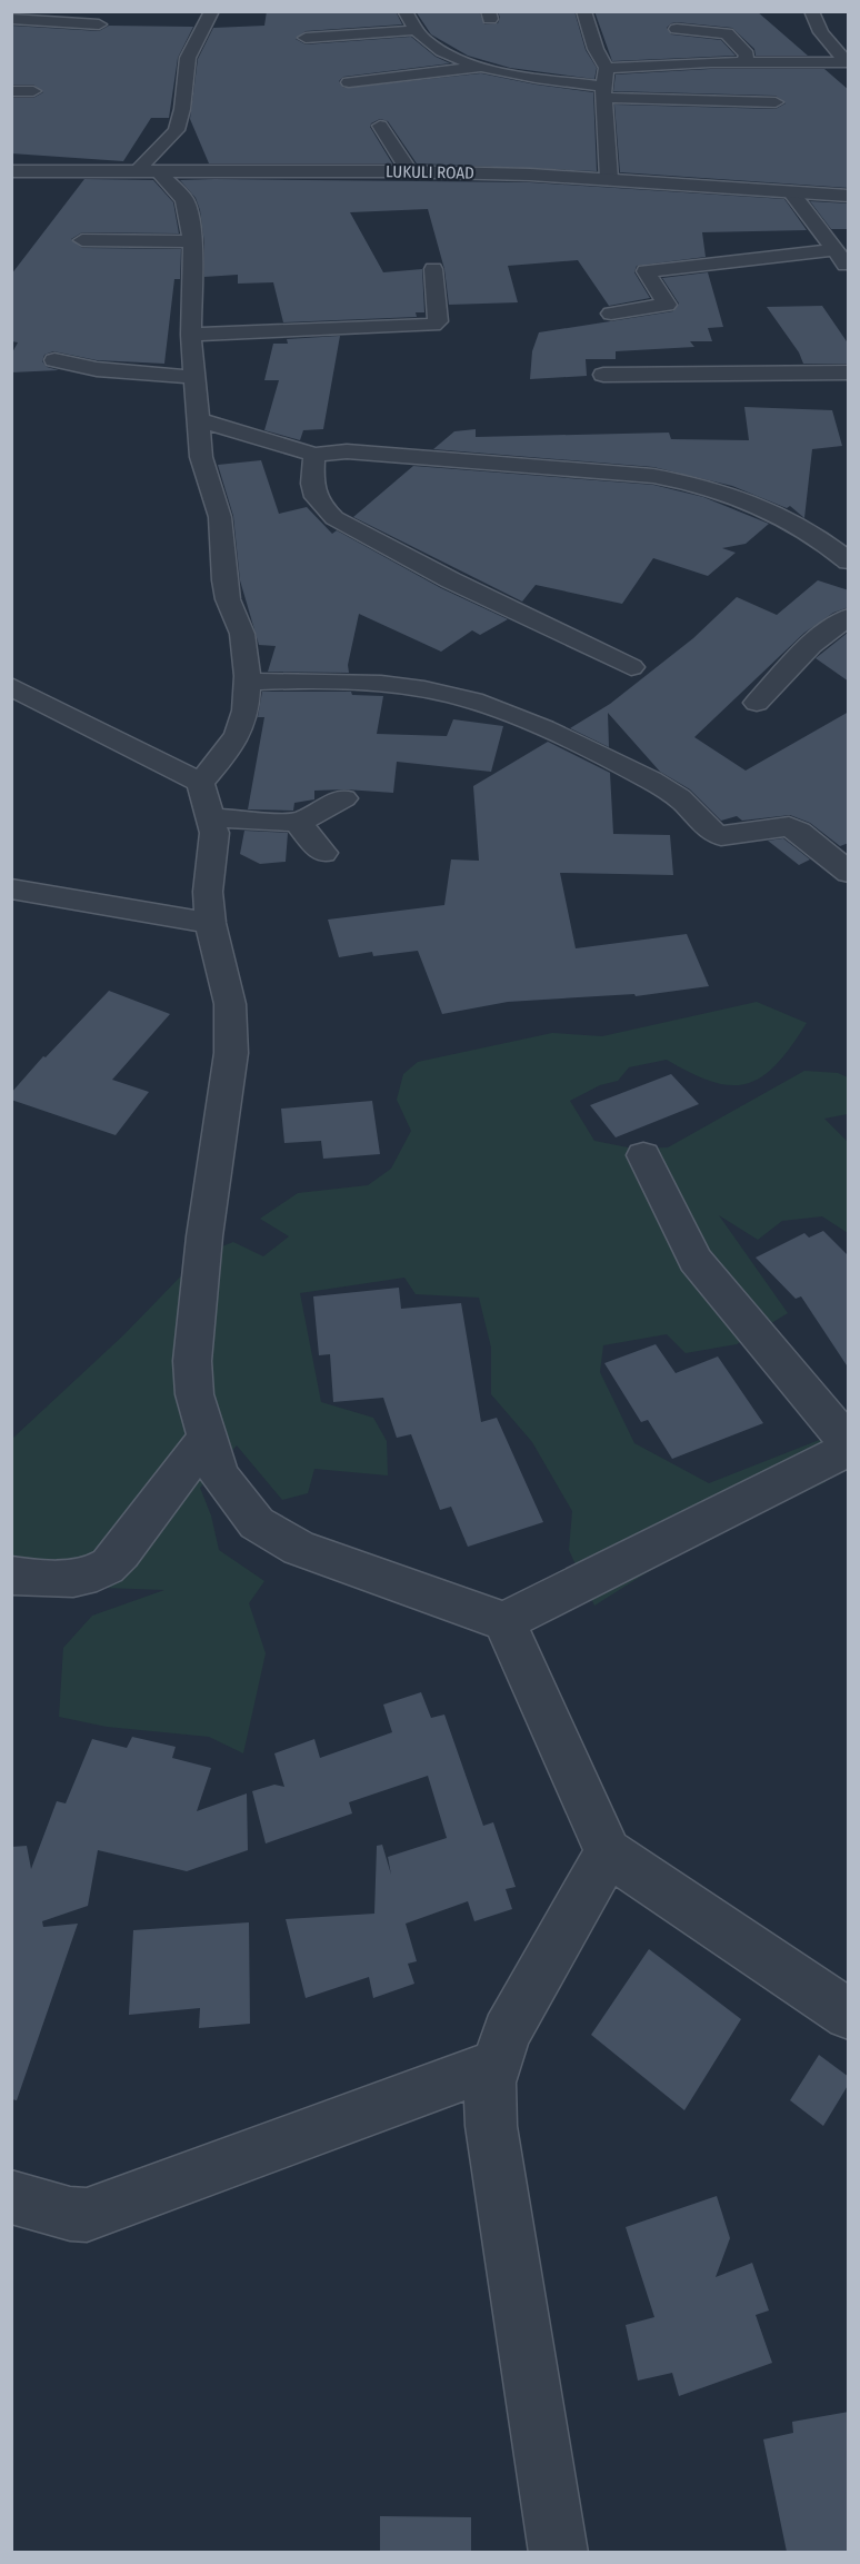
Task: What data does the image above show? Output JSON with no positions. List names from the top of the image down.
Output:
{
  "streets": {
    "street": ["LUKULI ROAD"]
  }
}
